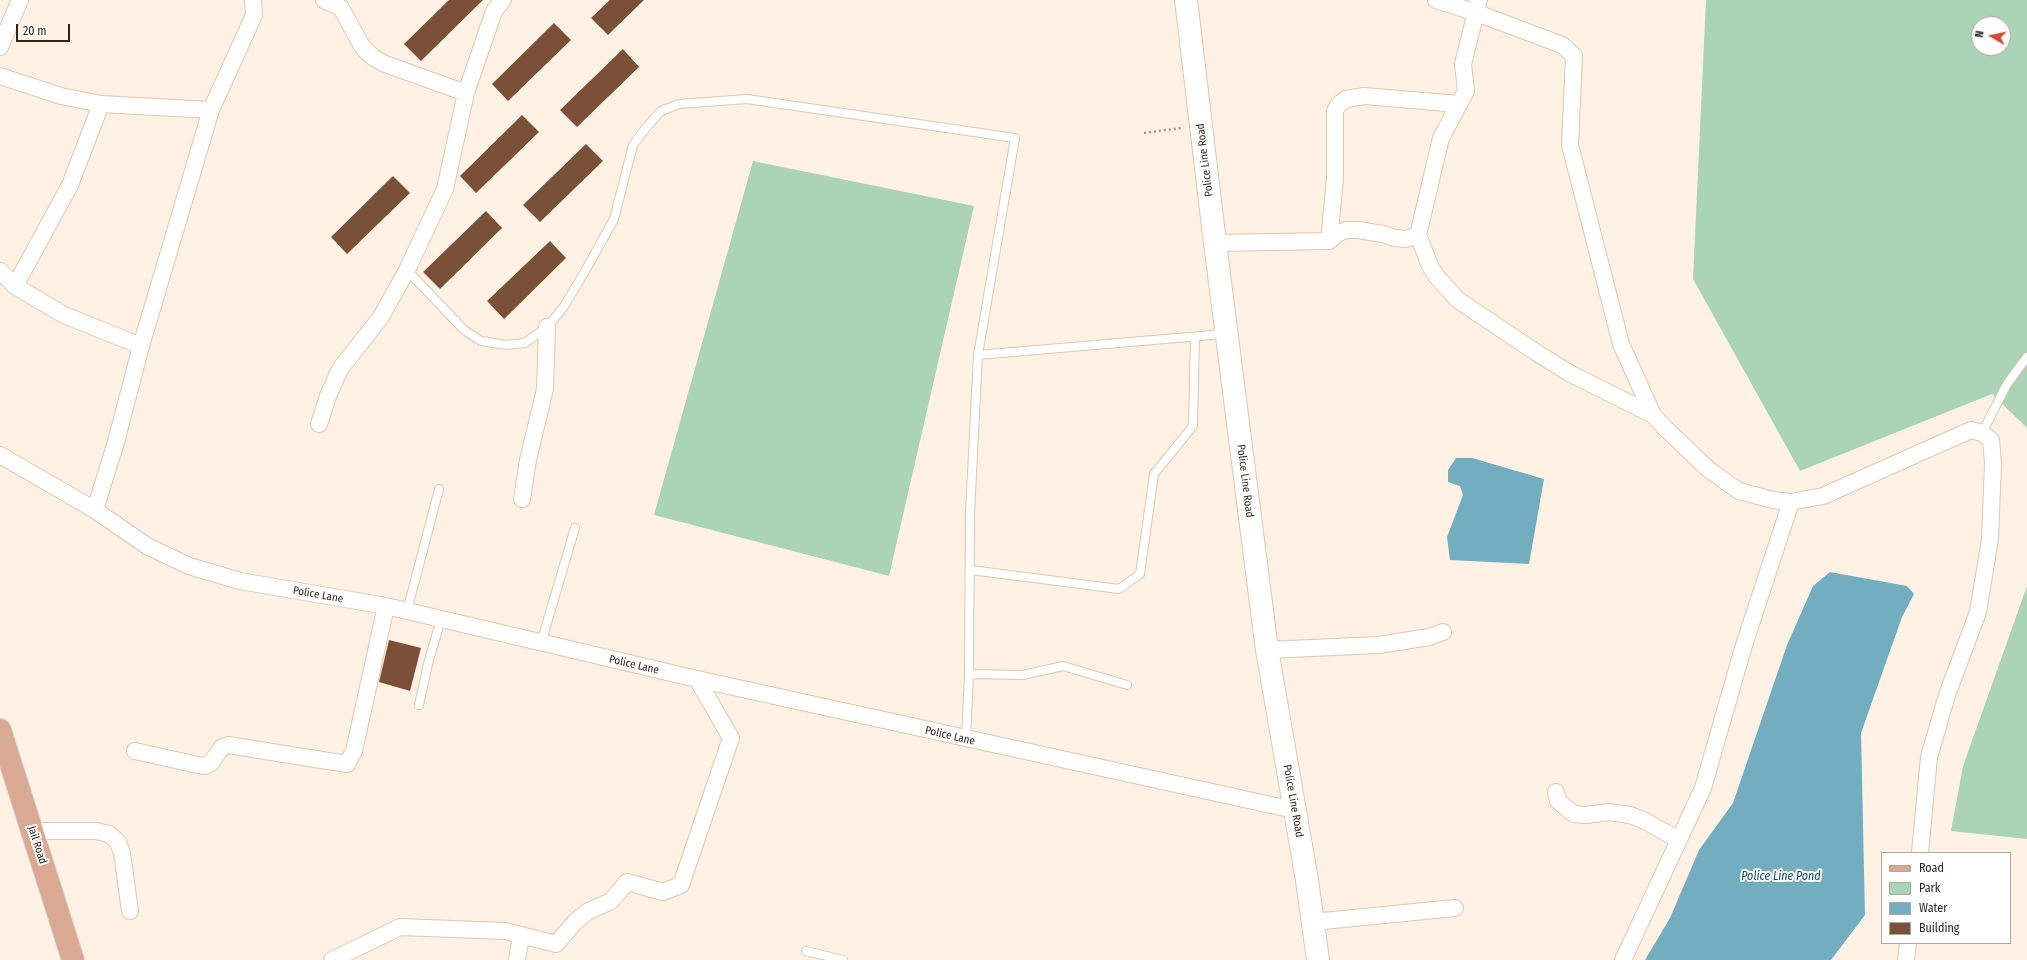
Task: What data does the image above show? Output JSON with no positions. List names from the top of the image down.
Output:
{
  "streets": {
    "main road": ["Jail Road"],
    "street": ["Police Line Road", "Police Lane"]
  },
  "crossings": [
    ["Police Line Road", "Police Lane"]
  ],
  "water": ["Police Line Pond"],
  "legend": [
    "Road",
    "Park",
    "Water",
    "Building"
  ],
  "scale_bar": "20 m",
  "north": "left"
}
